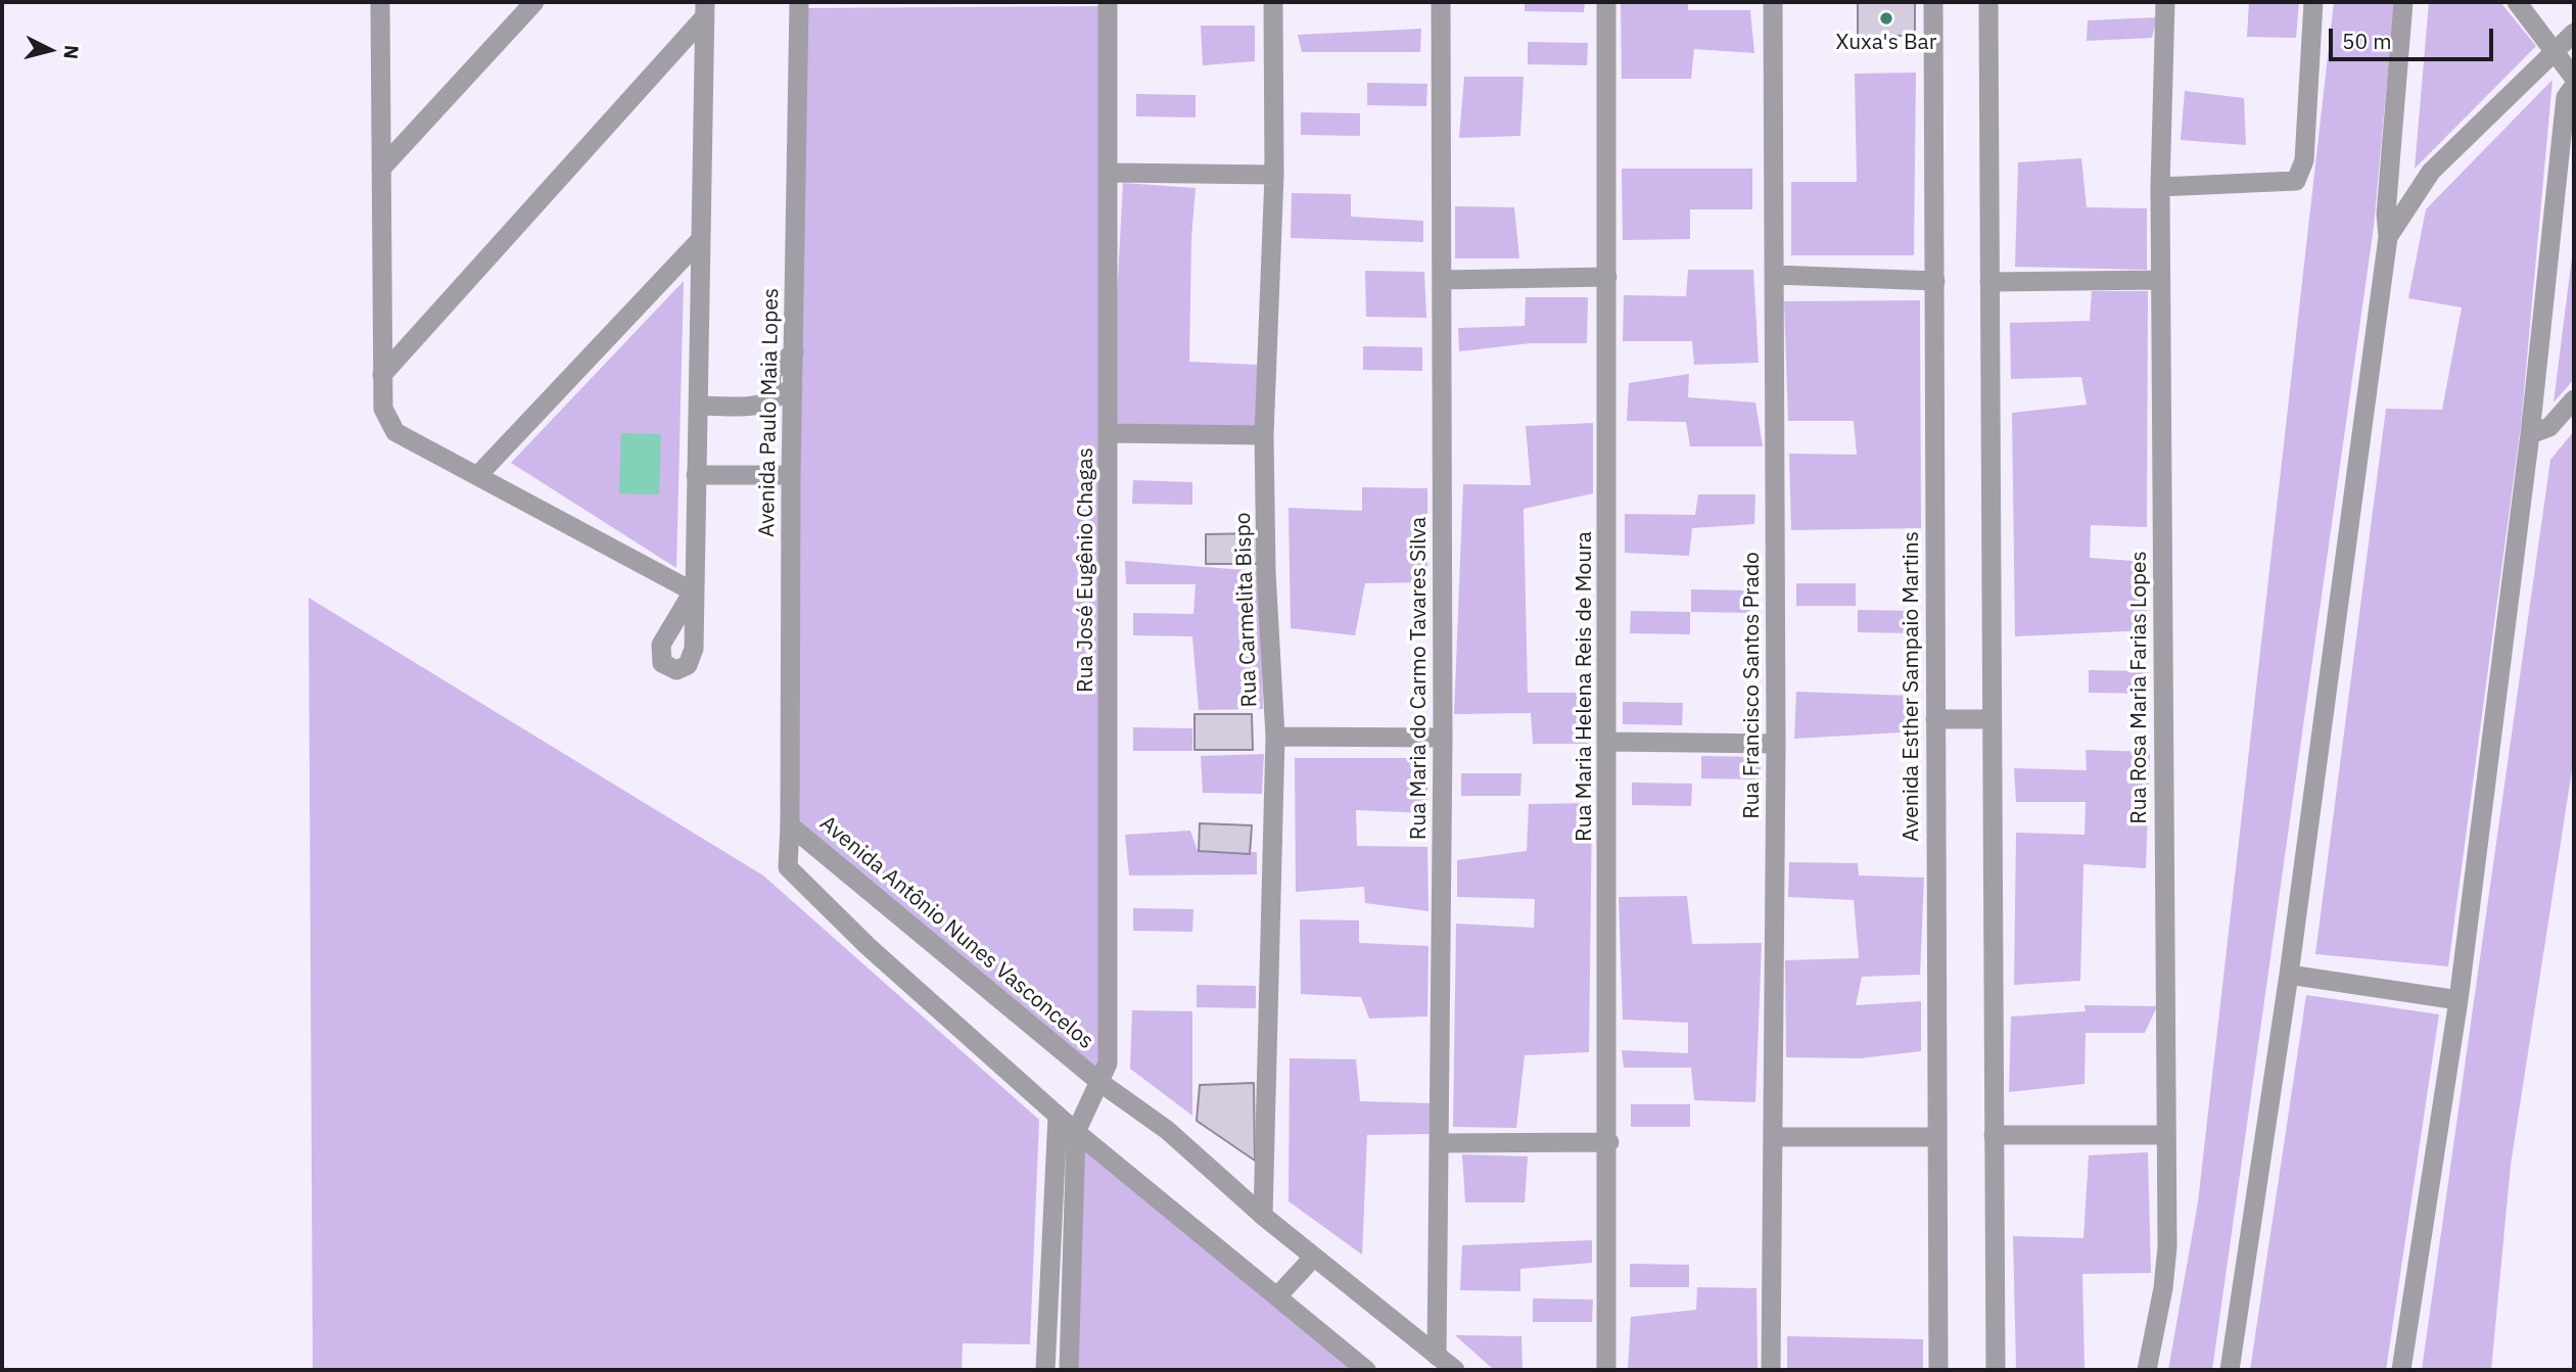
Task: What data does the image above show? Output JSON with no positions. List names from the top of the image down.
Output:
{
  "streets": {
    "street": [
      "Avenida Paulo Maia Lopes",
      "Rua José Eugênio Chagas",
      "Rua Carmelita Bispo",
      "Rua Maria do Carmo Tavares Silva",
      "Rua Francisco Santos Prado",
      "Rua Maria Helena Reis de Moura",
      "Avenida Esther Sampaio Martins",
      "Rua Rosa Maria Farias Lopes",
      "Avenida Antônio Nunes Vasconcelos"
    ]
  },
  "crossings": [
    ["Avenida Paulo Maia Lopes", "Avenida Antônio Nunes Vasconcelos"],
    ["Rua José Eugênio Chagas", "Avenida Antônio Nunes Vasconcelos"],
    ["Rua Carmelita Bispo", "Avenida Antônio Nunes Vasconcelos"],
    ["Rua Maria do Carmo Tavares Silva", "Avenida Antônio Nunes Vasconcelos"]
  ],
  "places": ["Xuxa's Bar"],
  "scale_bar": "50 m",
  "north": "right"
}
